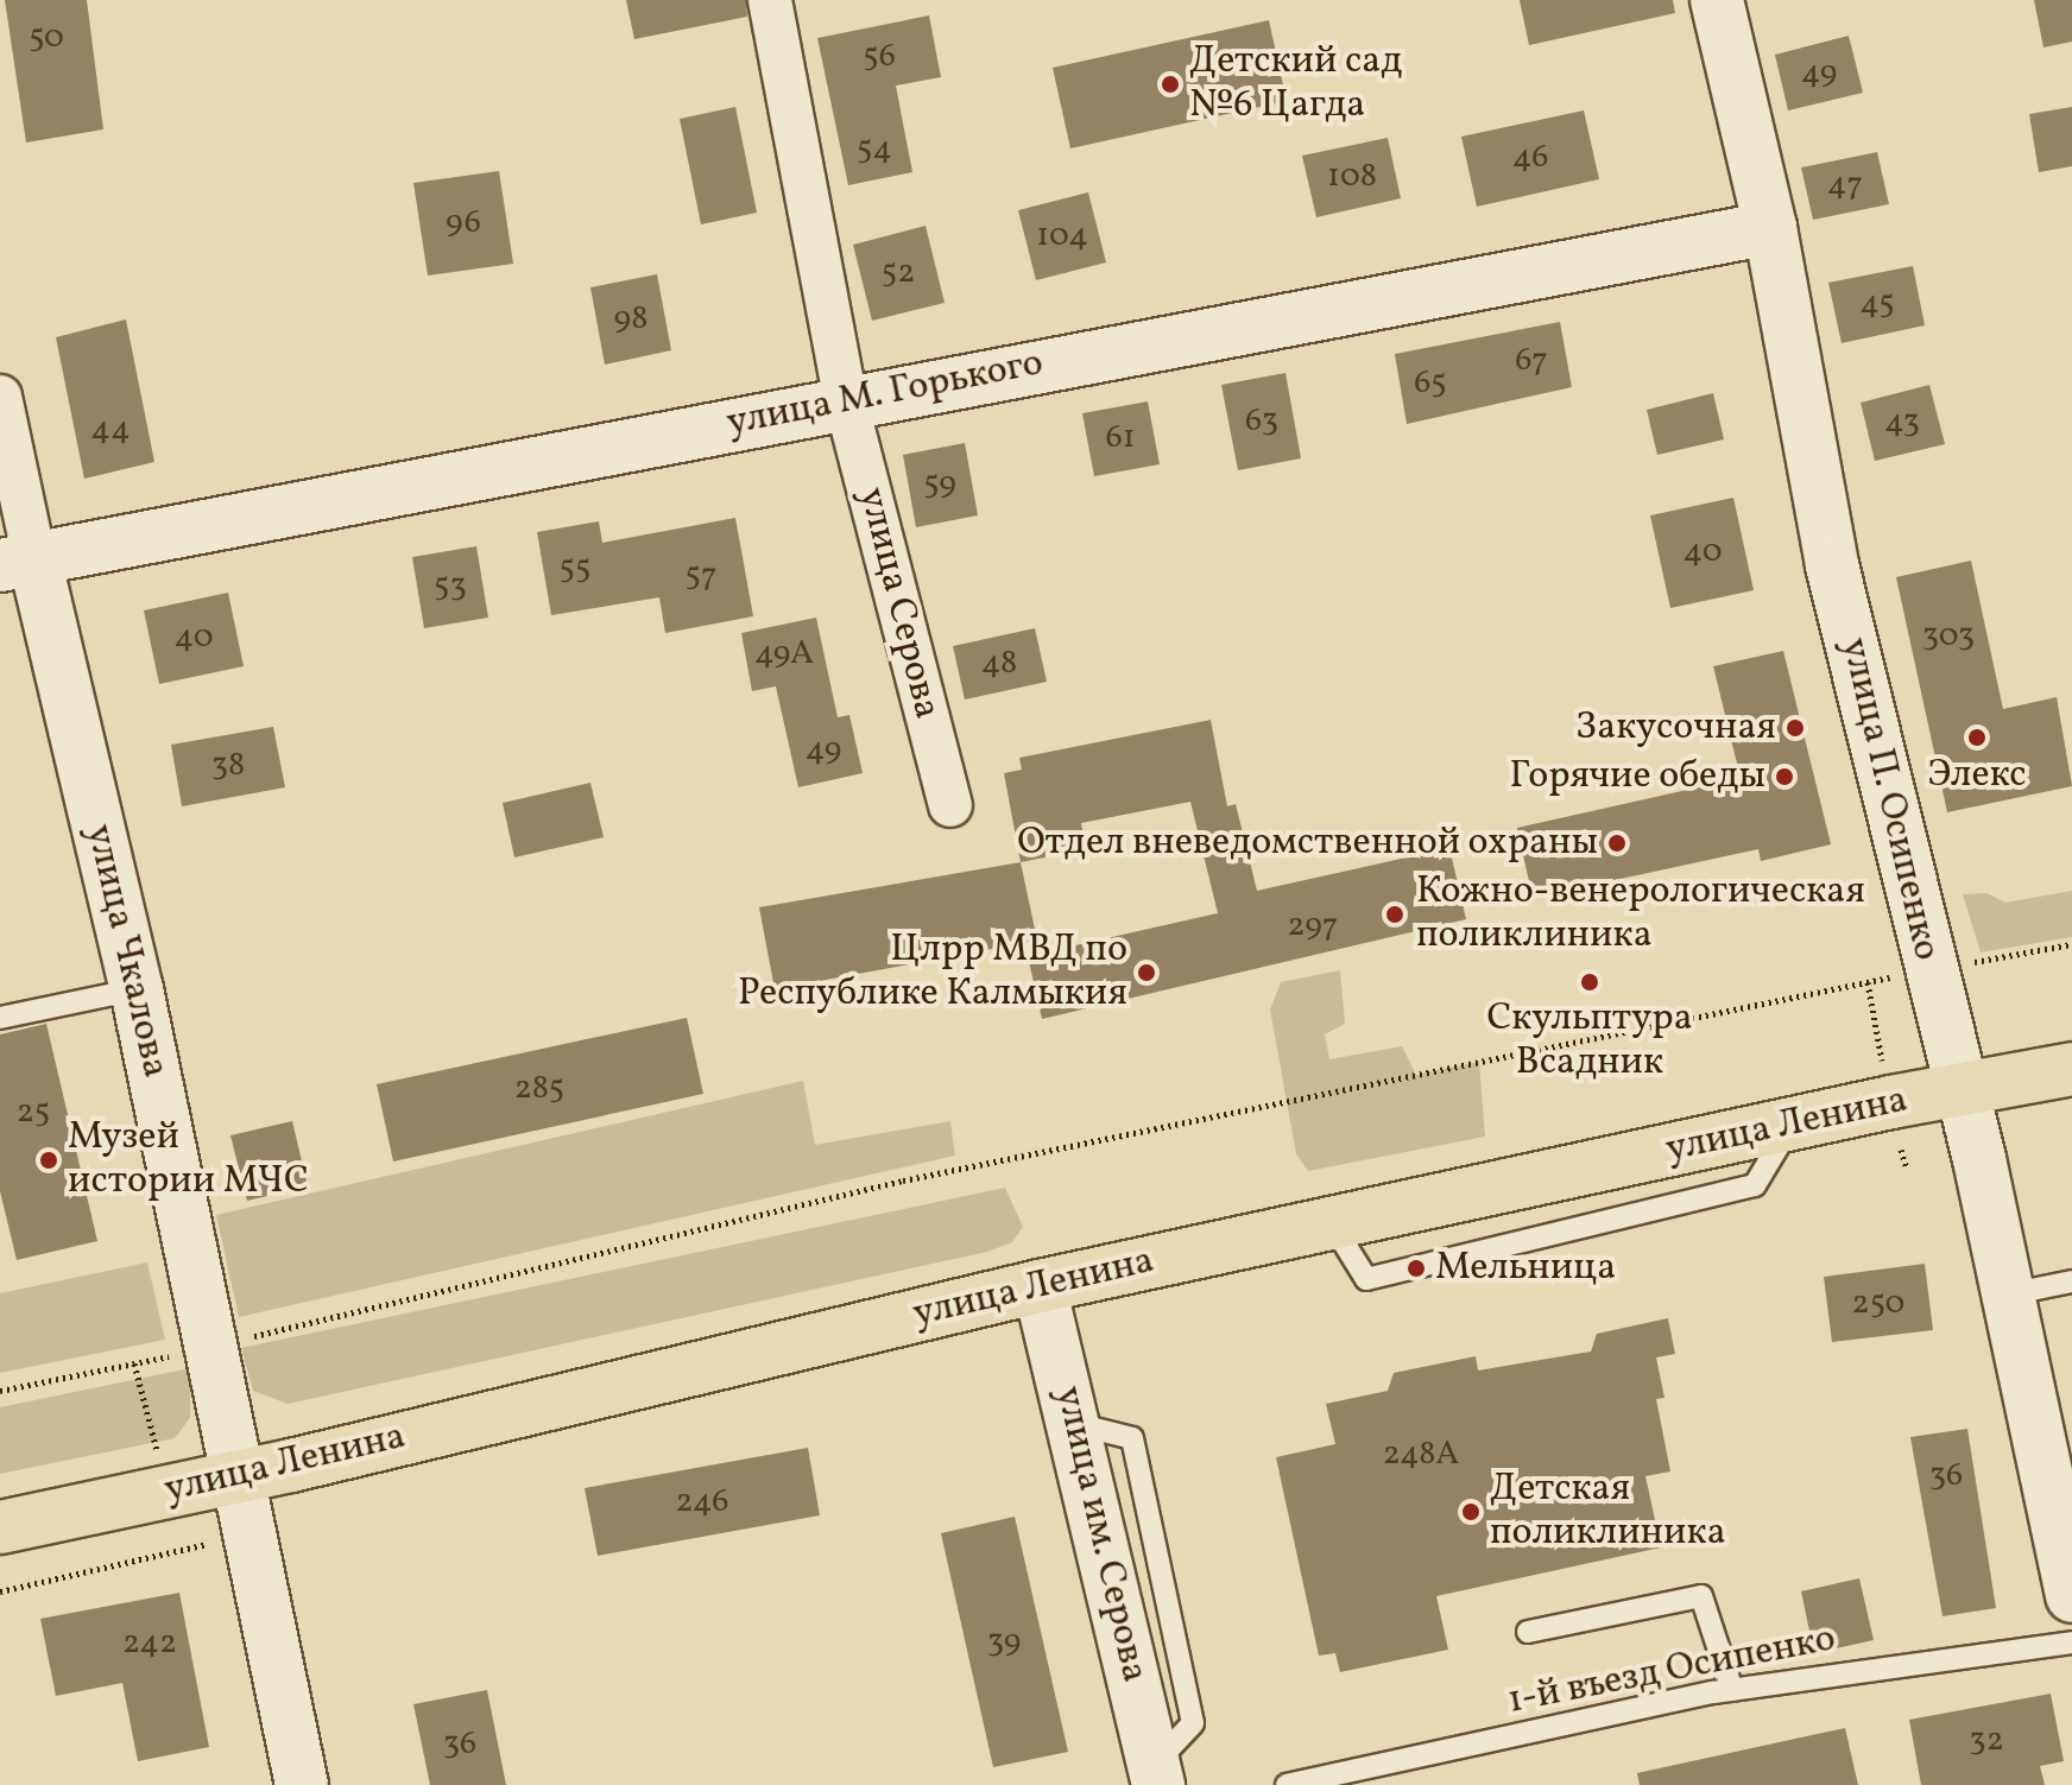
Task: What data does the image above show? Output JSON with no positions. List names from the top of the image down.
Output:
{
  "streets": {
    "main road": ["улица Ленина"],
    "street": [
      "улица М. Горького",
      "улица Серова",
      "улица П. Осипенко",
      "улица Чкалова",
      "улица им. Серова"
    ],
    "lane": ["1-й въезд Осипенко"]
  },
  "crossings": [
    ["улица М. Горького", "улица Серова"],
    ["улица М. Горького", "улица П. Осипенко"],
    ["улица М. Горького", "улица Чкалова"],
    ["улица П. Осипенко", "улица Ленина"],
    ["улица Чкалова", "улица Ленина"],
    ["улица Ленина", "улица им. Серова"]
  ],
  "places": [
    "Детский сад №6 Цагда",
    "Закусoчная",
    "Элекс",
    "Горячие обеды",
    "Отдел вневедомственной охраны",
    "Кожно-венерологическая поликлиника",
    "Цлрр МВД по Республике Калмыкия",
    "Скульптура Всадник",
    "Музей истории МЧС",
    "Мельница",
    "Детская поликлиника"
  ],
  "house_numbers": [
    "50",
    "56",
    "49",
    "54",
    "46",
    "108",
    "47",
    "96",
    "104",
    "52",
    "45",
    "98",
    "67",
    "65",
    "63",
    "43",
    "44",
    "61",
    "59",
    "40",
    "55",
    "57",
    "53",
    "303",
    "40",
    "49А",
    "48",
    "49",
    "38",
    "297",
    "285",
    "25",
    "250",
    "248А",
    "36",
    "246",
    "39",
    "242",
    "32",
    "36"
  ]
}
